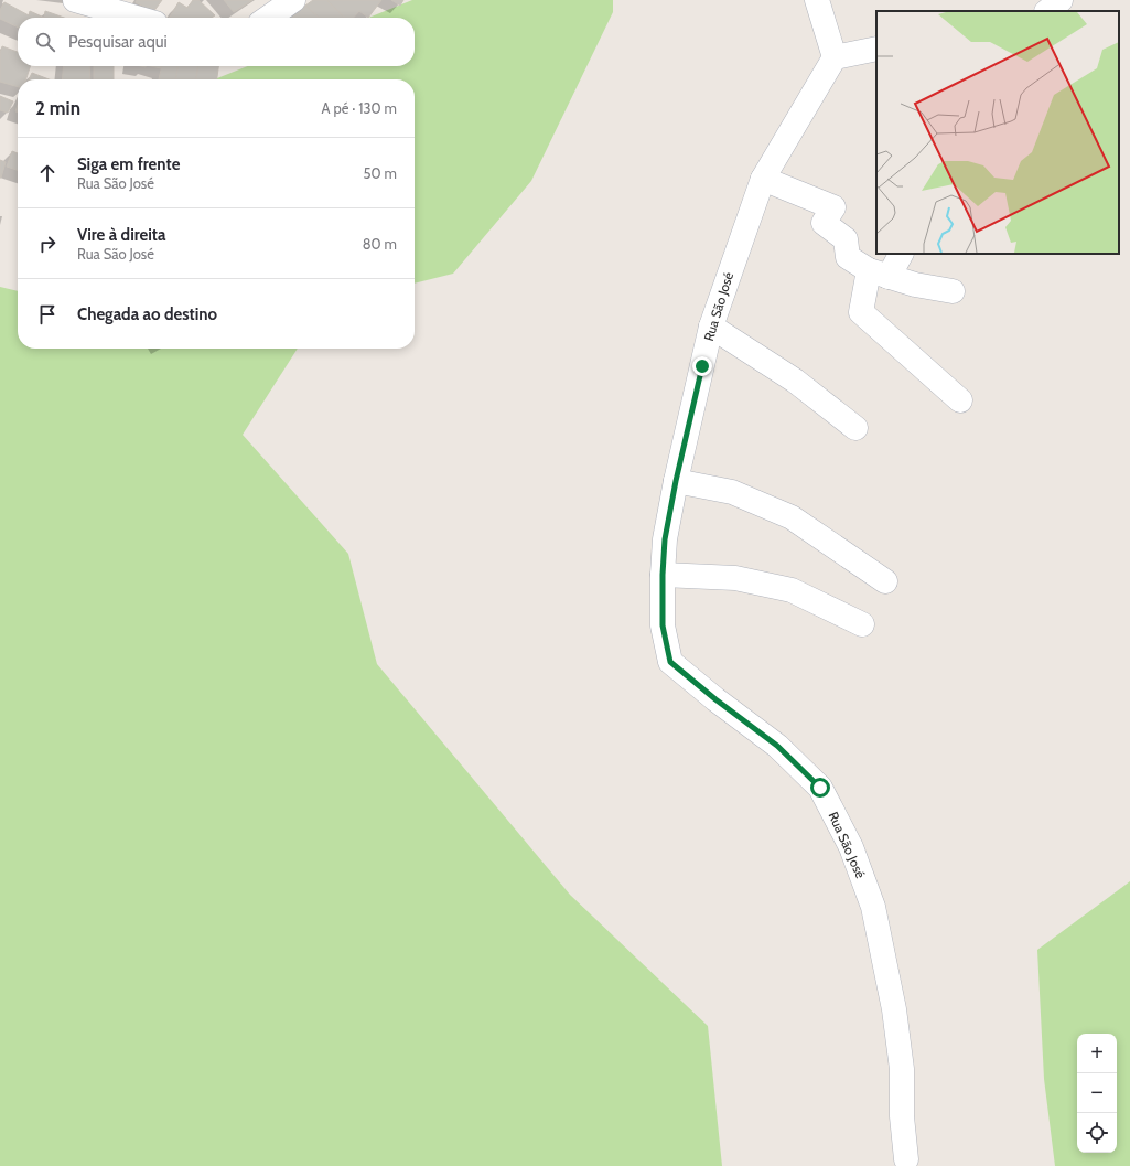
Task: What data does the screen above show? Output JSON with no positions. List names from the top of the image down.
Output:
{
  "streets": {
    "street": ["Rua São José"]
  },
  "page": {
    "search": "Pesquisar aqui",
    "heading": ["2 min", "A pé · 130 m"],
    "list": [
      ["Siga em frente", "Rua São José", "50 m"],
      ["Vire à direita", "Rua São José", "80 m"],
      "Chegada ao destino"
    ],
    "map_buttons": ["+", "−"]
  }
}
